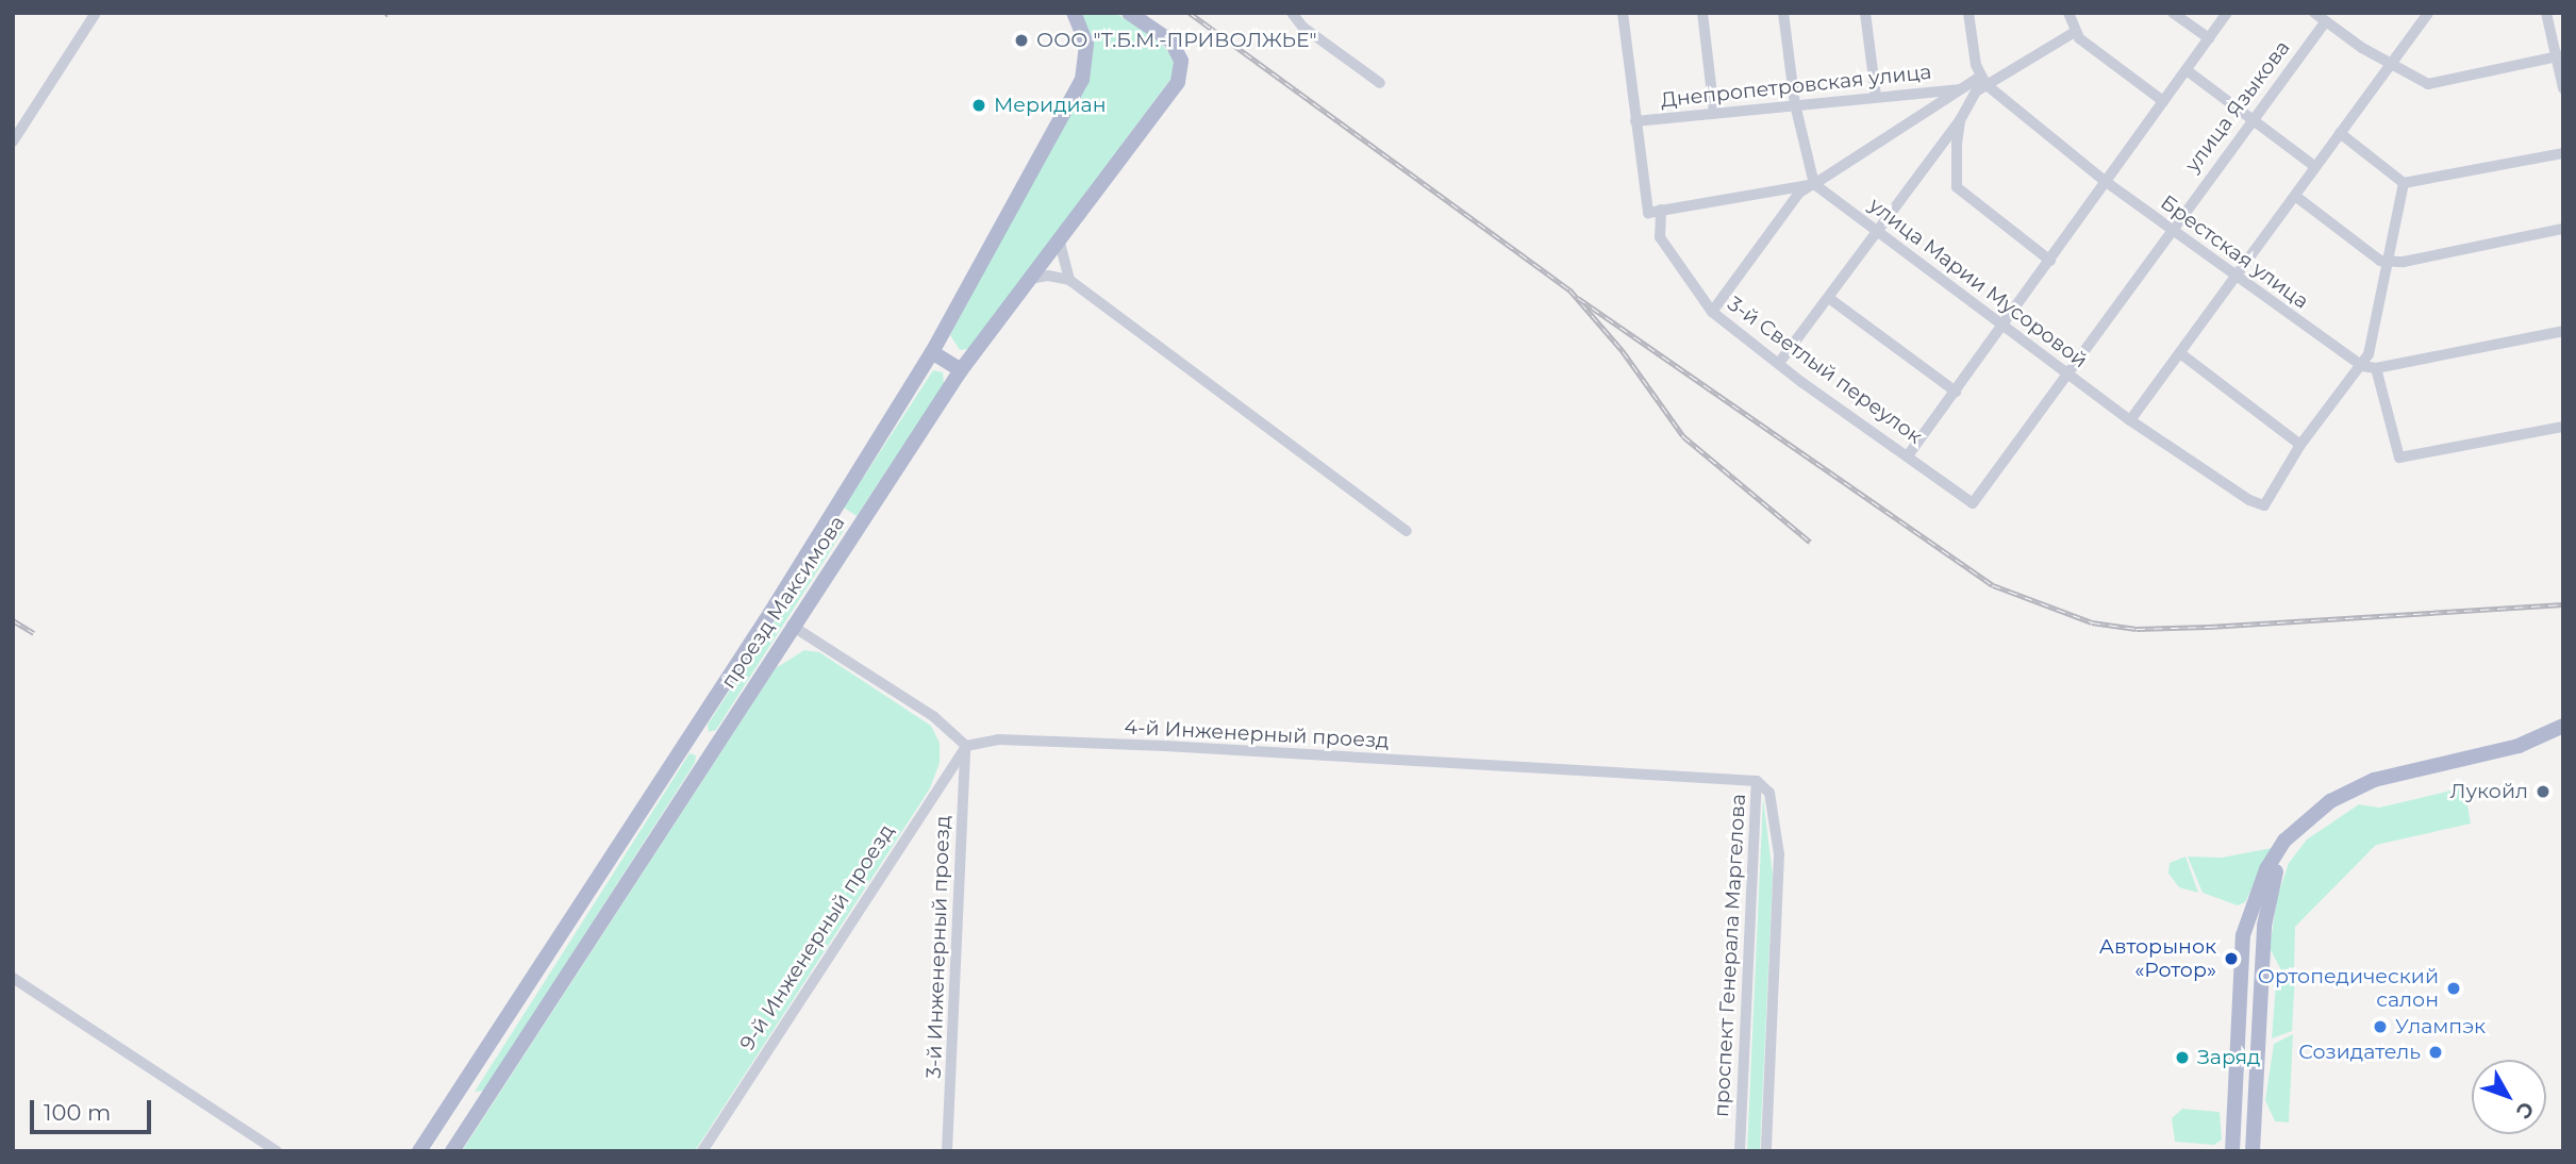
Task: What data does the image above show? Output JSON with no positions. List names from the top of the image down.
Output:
{
  "streets": {
    "main road": ["проезд Максимова"],
    "street": [
      "Днепропетровская улица",
      "улица Языкова",
      "Брестская улица",
      "улица Марии Мусоровой",
      "3-й Светлый переулок",
      "4-й Инженерный проезд",
      "9-й Инженерный проезд",
      "3-й Инженерный проезд",
      "проспект Генерала Маргелова"
    ]
  },
  "crossings": [
    ["улица Языкова", "Брестская улица"],
    ["улица Языкова", "улица Марии Мусоровой"],
    ["улица Языкова", "3-й Светлый переулок"],
    ["4-й Инженерный проезд", "9-й Инженерный проезд"],
    ["4-й Инженерный проезд", "3-й Инженерный проезд"],
    ["4-й Инженерный проезд", "проспект Генерала Маргелова"],
    ["9-й Инженерный проезд", "3-й Инженерный проезд"]
  ],
  "places": [
    "ООО \"Т.Б.М.-ПРИВОЛЖЬЕ\"",
    "Меридиан",
    "Лукойл",
    "Авторынок «Ротор»",
    "Ортопедический салон",
    "Улампэк",
    "Созидатель",
    "Заряд"
  ],
  "scale_bar": "100 m",
  "north": "bottom right"
}
